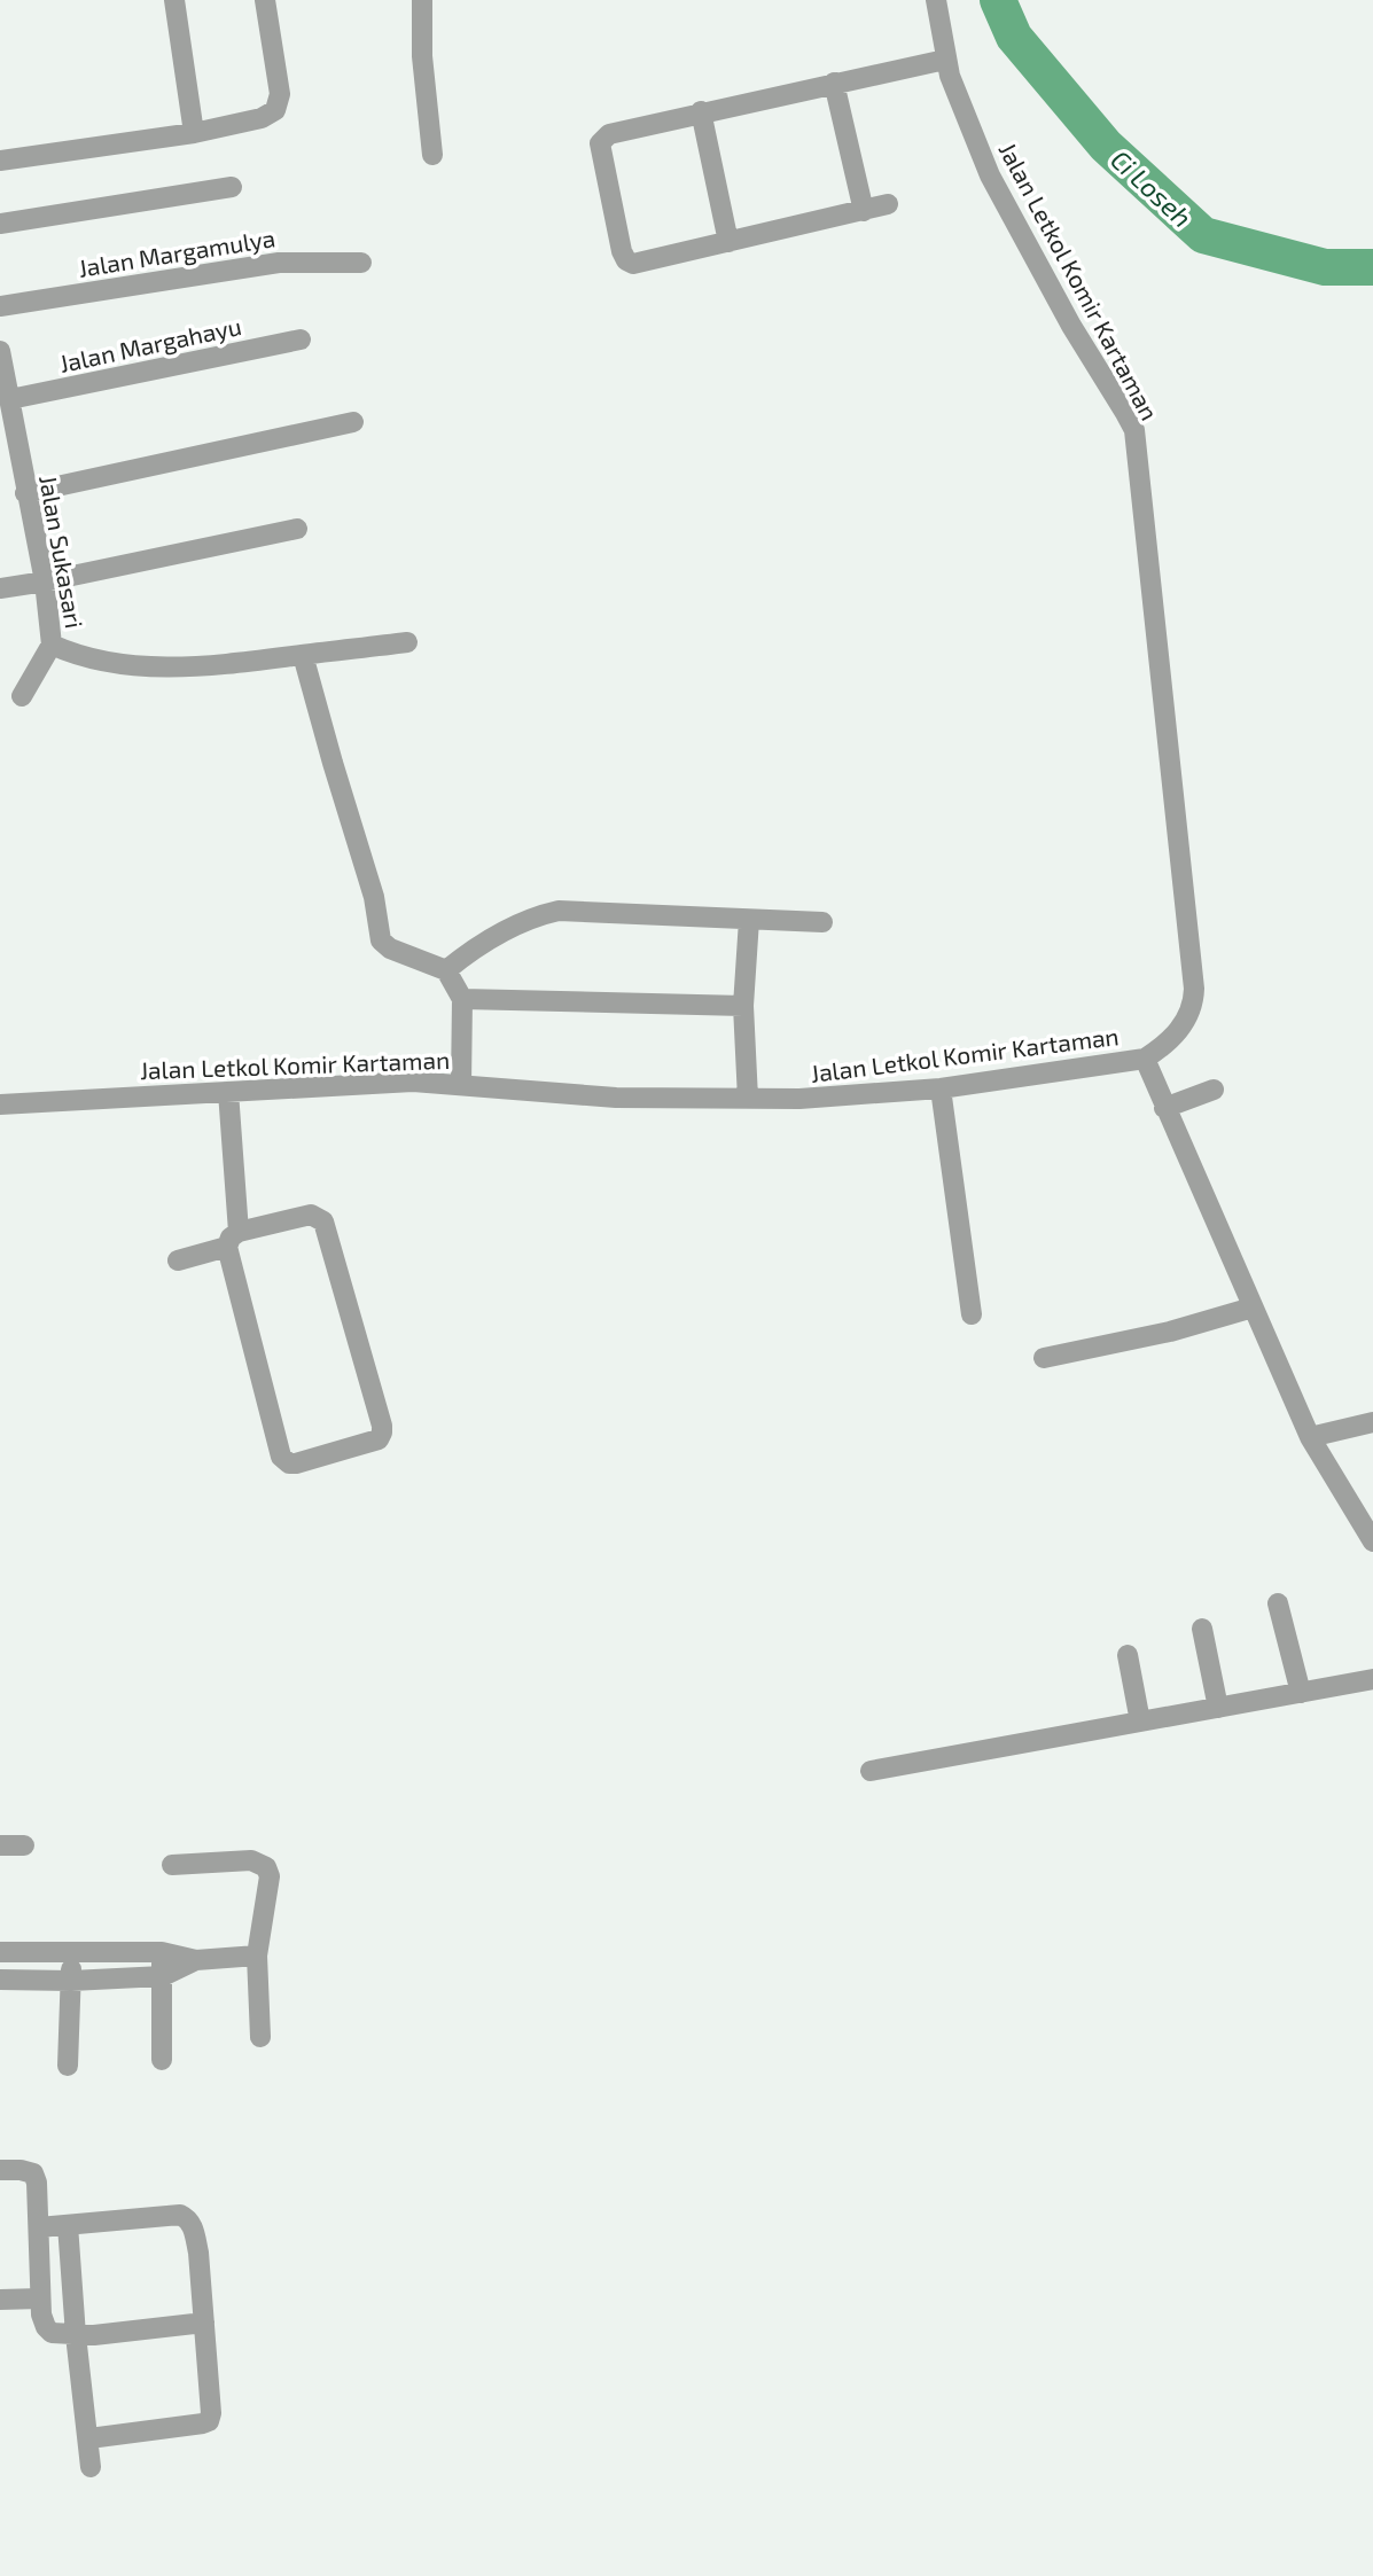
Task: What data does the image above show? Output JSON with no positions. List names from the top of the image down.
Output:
{
  "streets": {
    "street": [
      "Jalan Margamulya",
      "Jalan Letkol Komir Kartaman",
      "Jalan Margahayu",
      "Jalan Sukasari"
    ]
  },
  "crossings": [
    ["Jalan Margahayu", "Jalan Sukasari"]
  ],
  "water": ["Ci Loseh"]
}
